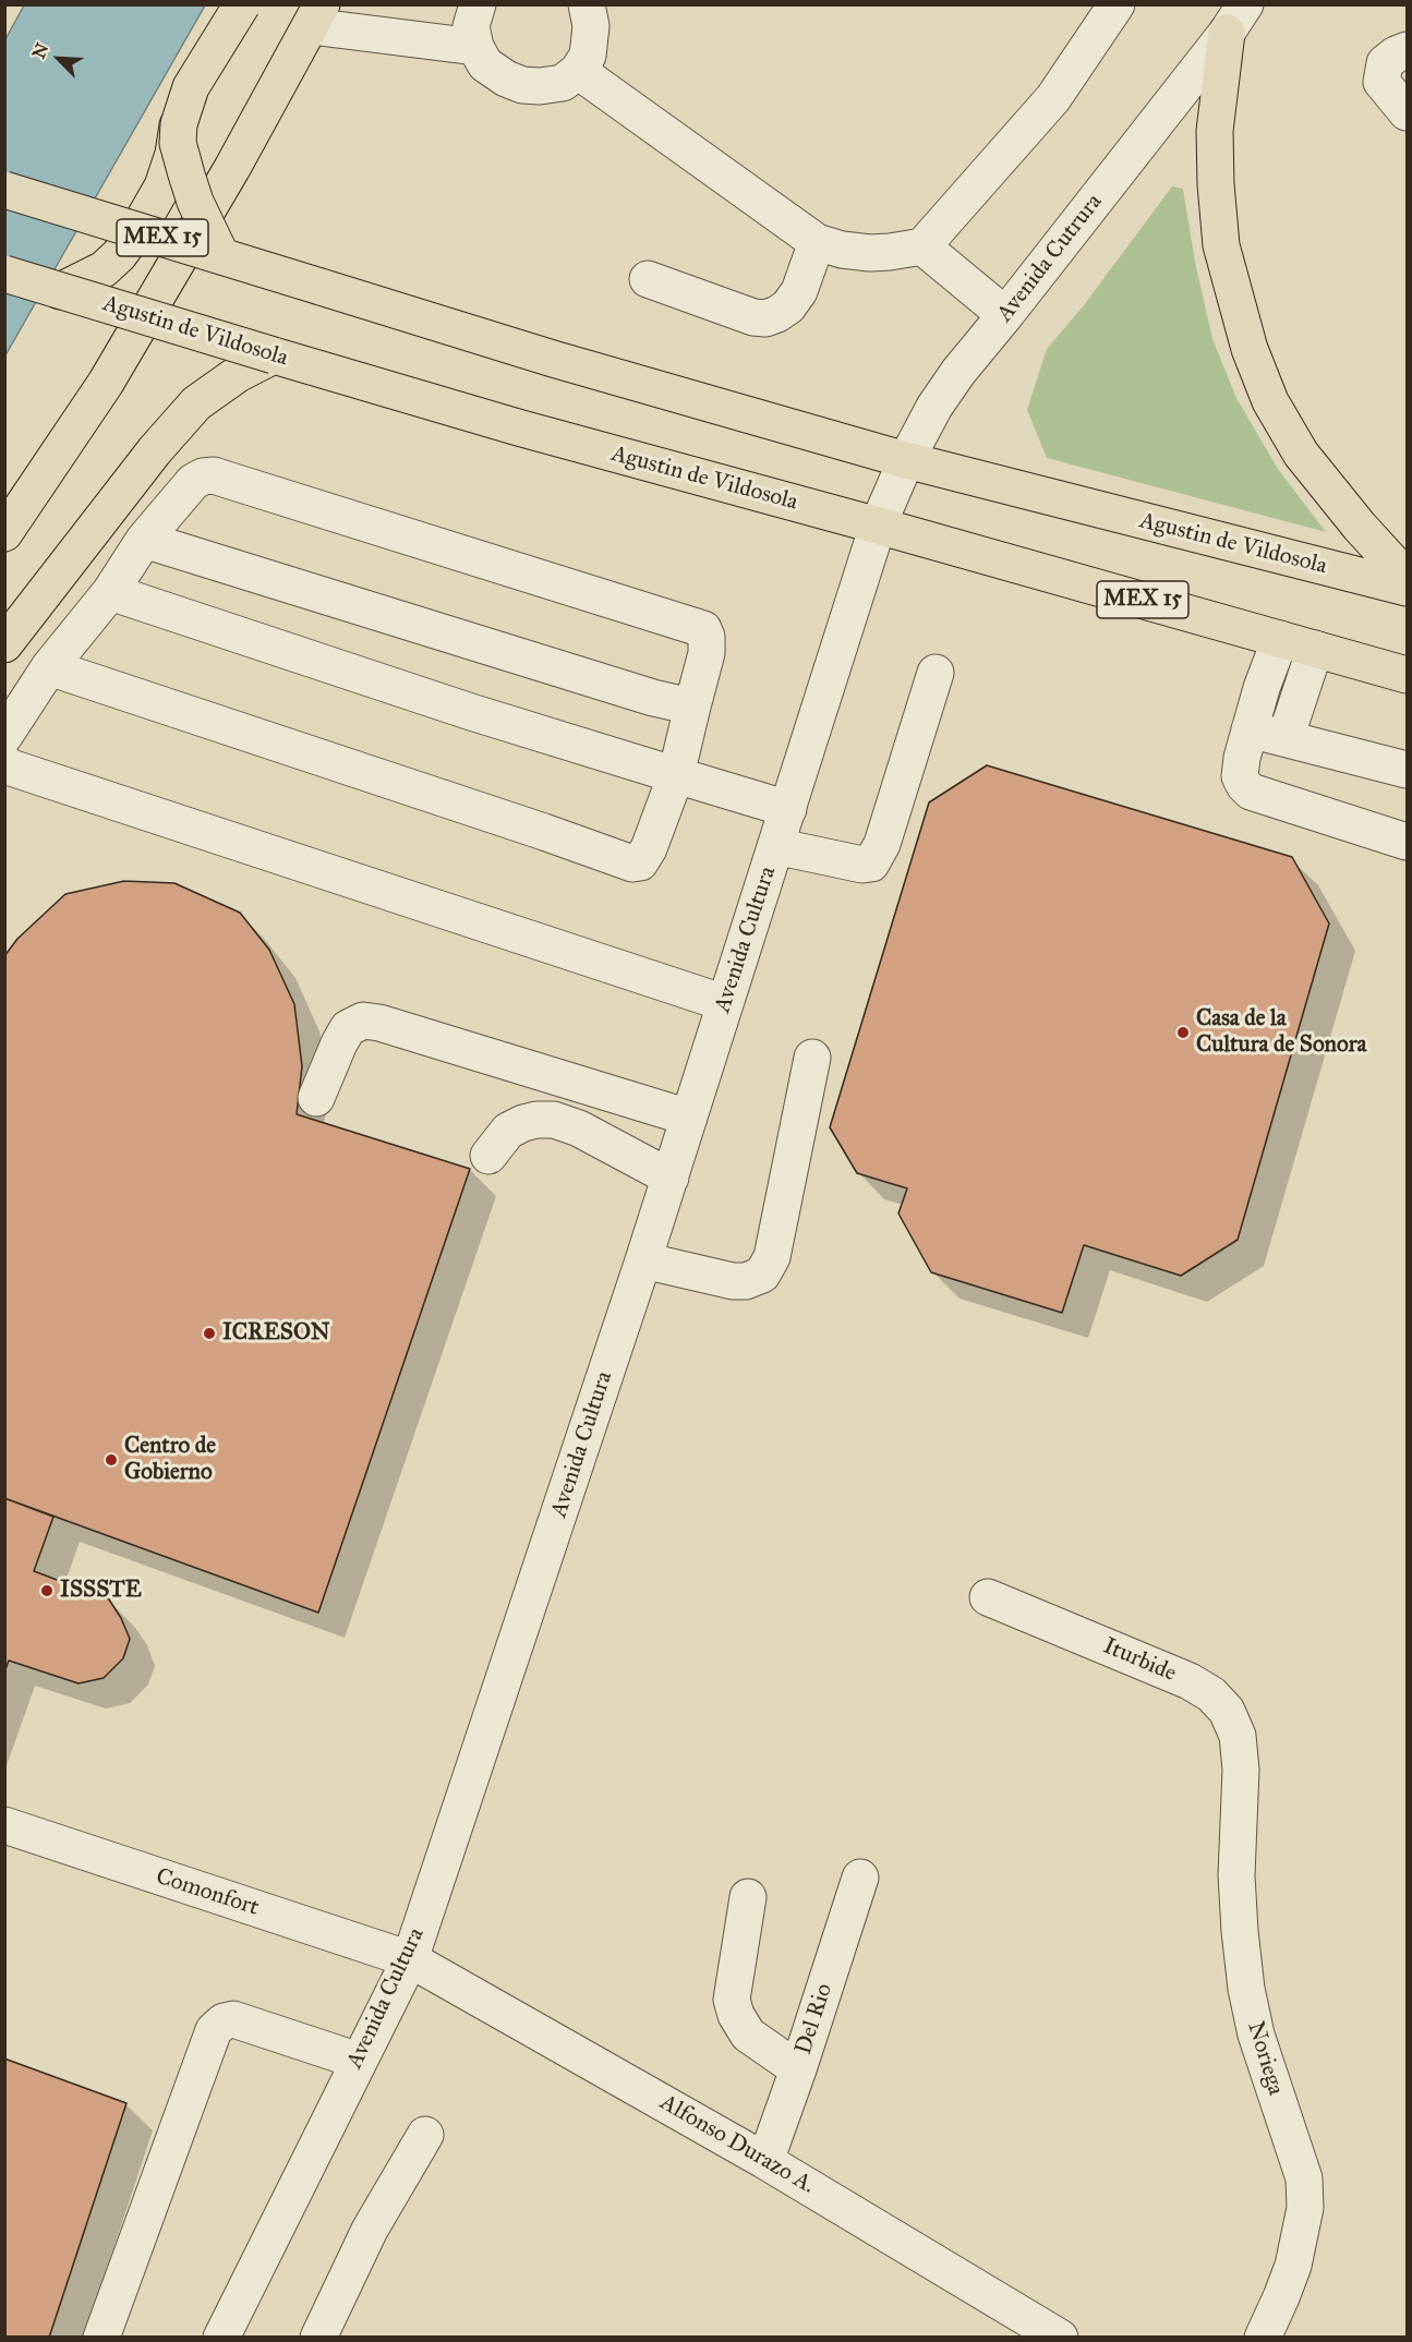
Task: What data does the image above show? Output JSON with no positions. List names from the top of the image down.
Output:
{
  "streets": {
    "main road": ["MEX 15", "Agustin de Vildosola"],
    "street": [
      "Avenida Cutrura",
      "Avenida Cultura",
      "Iturbide",
      "Comonfort",
      "Del Rio",
      "Noriega",
      "Alfonso Durazo A."
    ]
  },
  "crossings": [
    ["Avenida Cutrura", "Agustin de Vildosola"],
    ["Avenida Cutrura", "Avenida Cultura"],
    ["Agustin de Vildosola", "Avenida Cultura"],
    ["Avenida Cultura", "Comonfort"],
    ["Avenida Cultura", "Alfonso Durazo A."],
    ["Iturbide", "Noriega"],
    ["Comonfort", "Alfonso Durazo A."],
    ["Del Rio", "Alfonso Durazo A."]
  ],
  "places": [
    "Casa de la Cultura de Sonora",
    "ICRESON",
    "Centro de Gobierno",
    "ISSSTE"
  ],
  "north": "top left"
}
